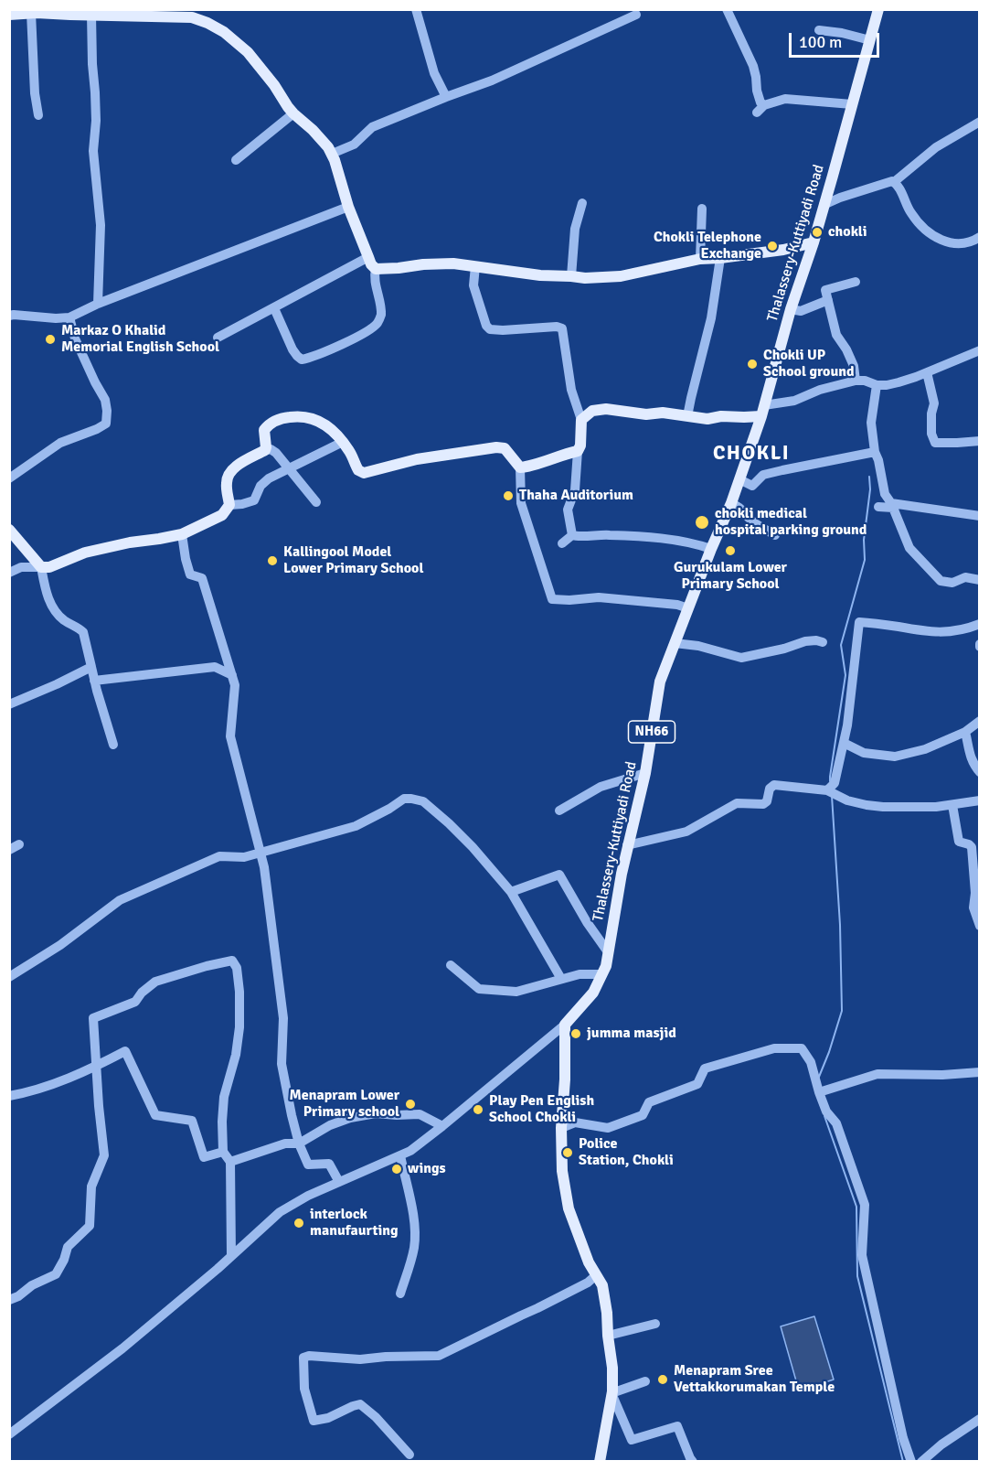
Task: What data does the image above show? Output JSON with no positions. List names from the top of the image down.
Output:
{
  "streets": {
    "main road": ["Thalassery-Kuttiyadi Road", "NH66"]
  },
  "districts": ["CHOKLI"],
  "places": [
    "chokli",
    "Chokli Telephone Exchange",
    "Markaz O Khalid Memorial English School",
    "Chokli UP School ground",
    "Thaha Auditorium",
    "chokli medical hospital parking ground",
    "Gurukulam Lower Primary School",
    "Kallingool Model Lower Primary School",
    "jumma masjid",
    "Menapram Lower Primary school",
    "Play Pen English School Chokli",
    "Police Station, Chokli",
    "wings",
    "interlock manufaurting",
    "Menapram Sree Vettakkorumakan Temple"
  ],
  "scale_bar": "100 m"
}
